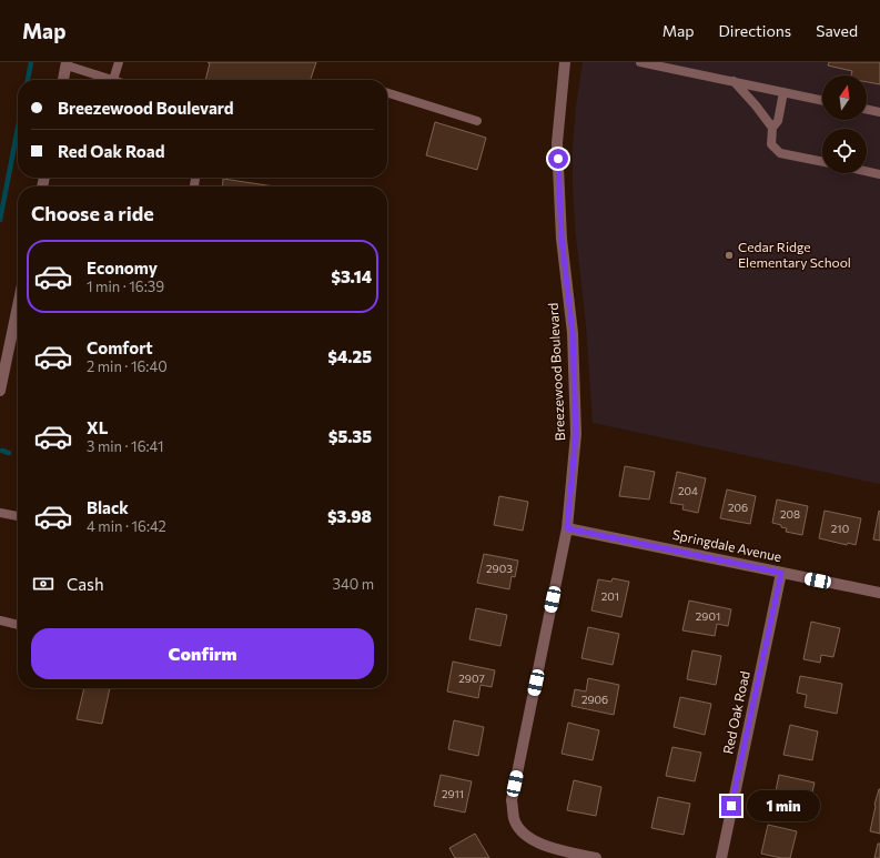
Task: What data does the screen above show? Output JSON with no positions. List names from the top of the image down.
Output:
{
  "streets": {
    "street": ["Breezewood Boulevard", "Springdale Avenue", "Red Oak Road"]
  },
  "crossings": [
    ["Breezewood Boulevard", "Springdale Avenue"],
    ["Springdale Avenue", "Red Oak Road"]
  ],
  "places": ["Cedar Ridge Elementary School"],
  "house_numbers": [
    "204",
    "206",
    "208",
    "210",
    "2903",
    "201",
    "2901",
    "2907",
    "2906",
    "2911"
  ],
  "north": "top",
  "page": {
    "header": "Map",
    "nav": ["Map", "Directions", "Saved"],
    "banner": ["Breezewood Boulevard", "Red Oak Road"],
    "heading": "Choose a ride",
    "list": [
      {
        "name": "Economy",
        "note": "1 min · 16:39",
        "value": "$3.14"
      },
      {
        "name": "Comfort",
        "note": "2 min · 16:40",
        "value": "$4.25"
      },
      {
        "name": "XL",
        "note": "3 min · 16:41",
        "value": "$5.35"
      },
      {
        "name": "Black",
        "note": "4 min · 16:42",
        "value": "$3.98"
      }
    ],
    "pay": ["Cash", "340 m"],
    "buttons": "Confirm",
    "bubble": "1 min"
  }
}
